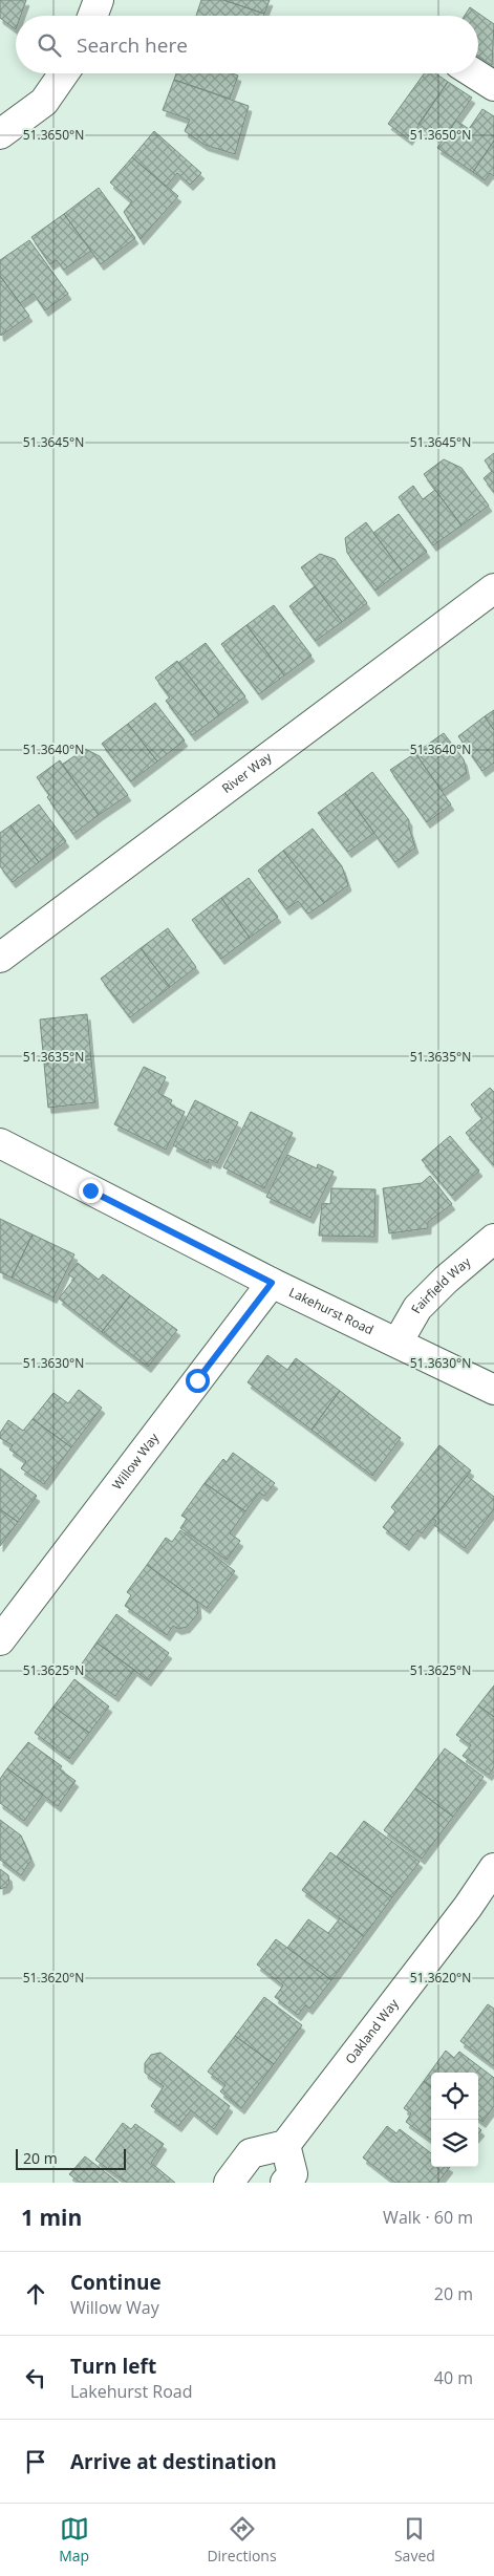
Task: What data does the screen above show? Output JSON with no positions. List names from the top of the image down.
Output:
{
  "streets": {
    "street": [
      "River Way",
      "Fairfield Way",
      "Lakehurst Road",
      "Willow Way",
      "Oakland Way"
    ]
  },
  "crossings": [
    ["Fairfield Way", "Lakehurst Road"],
    ["Lakehurst Road", "Willow Way"]
  ],
  "scale_bar": "20 m",
  "page": {
    "search": "Search here",
    "scale": "20 m",
    "heading": ["1 min", "Walk · 60 m"],
    "list": [
      ["Continue", "Willow Way", "20 m"],
      ["Turn left", "Lakehurst Road", "40 m"],
      "Arrive at destination"
    ],
    "nav": ["Map", "Directions", "Saved"]
  },
  "coordinates": [
    "51.3650°N",
    "51.3645°N",
    "51.3640°N",
    "51.3635°N",
    "51.3630°N",
    "51.3625°N",
    "51.3620°N"
  ]
}
